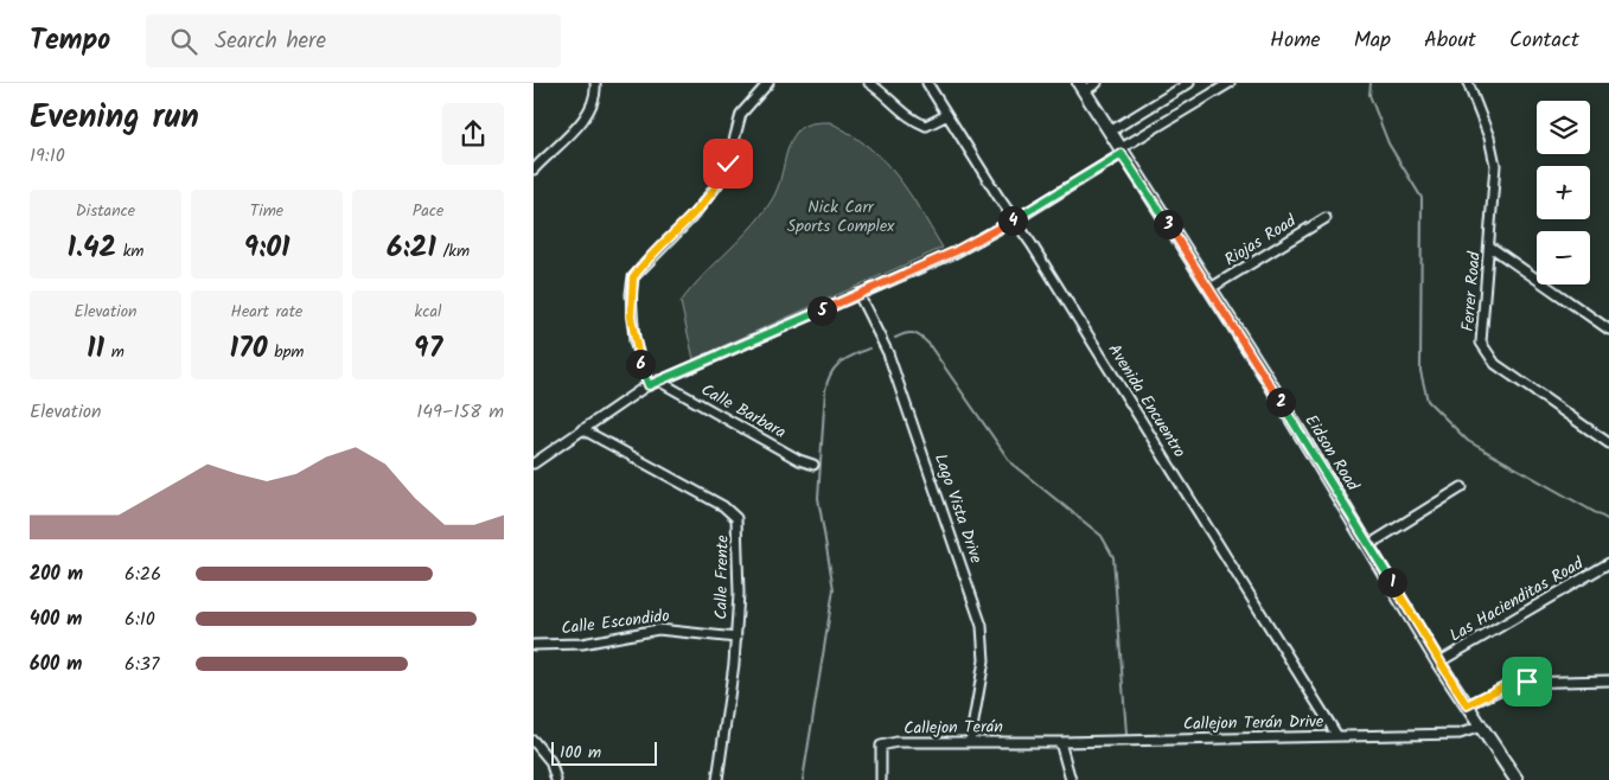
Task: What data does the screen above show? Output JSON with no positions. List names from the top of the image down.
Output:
{
  "streets": {
    "street": [
      "Riojas Road",
      "Ferrer Road",
      "Avenida Encuentro",
      "Calle Barbara",
      "Eidson Road",
      "Lago Vista Drive",
      "Calle Frente",
      "Las Hacienditas Road",
      "Calle Escondido",
      "Callejon Terán Drive",
      "Callejon Terán"
    ]
  },
  "crossings": [
    ["Riojas Road", "Eidson Road"],
    ["Avenida Encuentro", "Callejon Terán Drive"],
    ["Eidson Road", "Las Hacienditas Road"],
    ["Eidson Road", "Callejon Terán Drive"],
    ["Lago Vista Drive", "Callejon Terán"],
    ["Calle Frente", "Calle Escondido"],
    ["Callejon Terán Drive", "Callejon Terán"]
  ],
  "parks": ["Nick Carr Sports Complex"],
  "scale_bar": "100 m",
  "page": {
    "header": "Tempo",
    "search": "Search here",
    "nav": [
      "Home",
      "Map",
      "About",
      "Contact"
    ],
    "heading": ["Evening run", "19:10"],
    "map_buttons": ["+", "−"],
    "stats": [
      ["Distance", "1.42 km"],
      ["Time", "9:01"],
      ["Pace", "6:21 /km"],
      ["Elevation", "11 m"],
      ["Heart rate", "170 bpm"],
      ["kcal", "97"]
    ],
    "pins": [
      "4",
      "3",
      "5",
      "6",
      "2",
      "1"
    ],
    "chart": ["Elevation", "149–158 m"],
    "list": [
      {
        "name": "200 m",
        "note": "6:26"
      },
      {
        "name": "400 m",
        "note": "6:10"
      },
      {
        "name": "600 m",
        "note": "6:37"
      }
    ],
    "scale": "100 m"
  }
}
